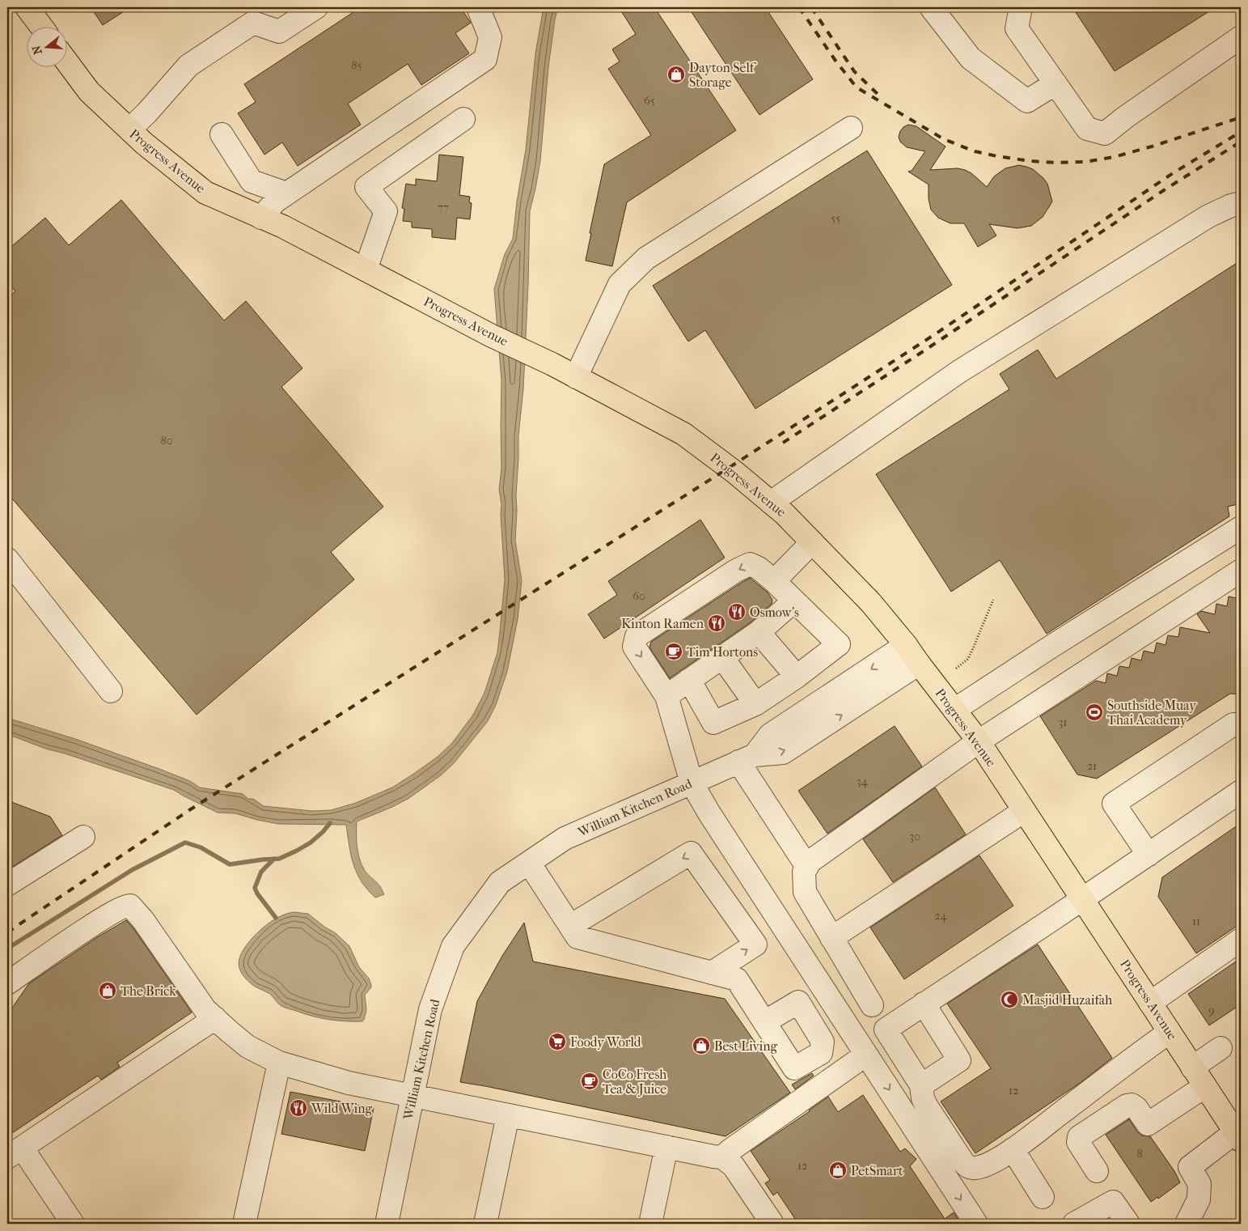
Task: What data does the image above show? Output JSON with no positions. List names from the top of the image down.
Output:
{
  "streets": {
    "main road": ["Progress Avenue"],
    "street": ["William Kitchen Road"]
  },
  "crossings": [
    ["Progress Avenue", "William Kitchen Road"]
  ],
  "places": {
    "shop": [
      "Dayton Self Storage",
      "The Brick",
      "Best Living",
      "PetSmart"
    ],
    "restaurant": ["Osmow's", "Kinton Ramen", "Wild Wing"],
    "cafe": ["Tim Hortons", "CoCo Fresh Tea & Juice"],
    "sports": ["Southside Muay Thai Academy"],
    "mosque": ["Masjid Huzaifah"],
    "supermarket": ["Foody World"]
  },
  "house_numbers": [
    "85",
    "65",
    "77",
    "55",
    "80",
    "60",
    "31",
    "21",
    "34",
    "30",
    "24",
    "11",
    "9",
    "12",
    "8",
    "12"
  ],
  "north": "left"
}
